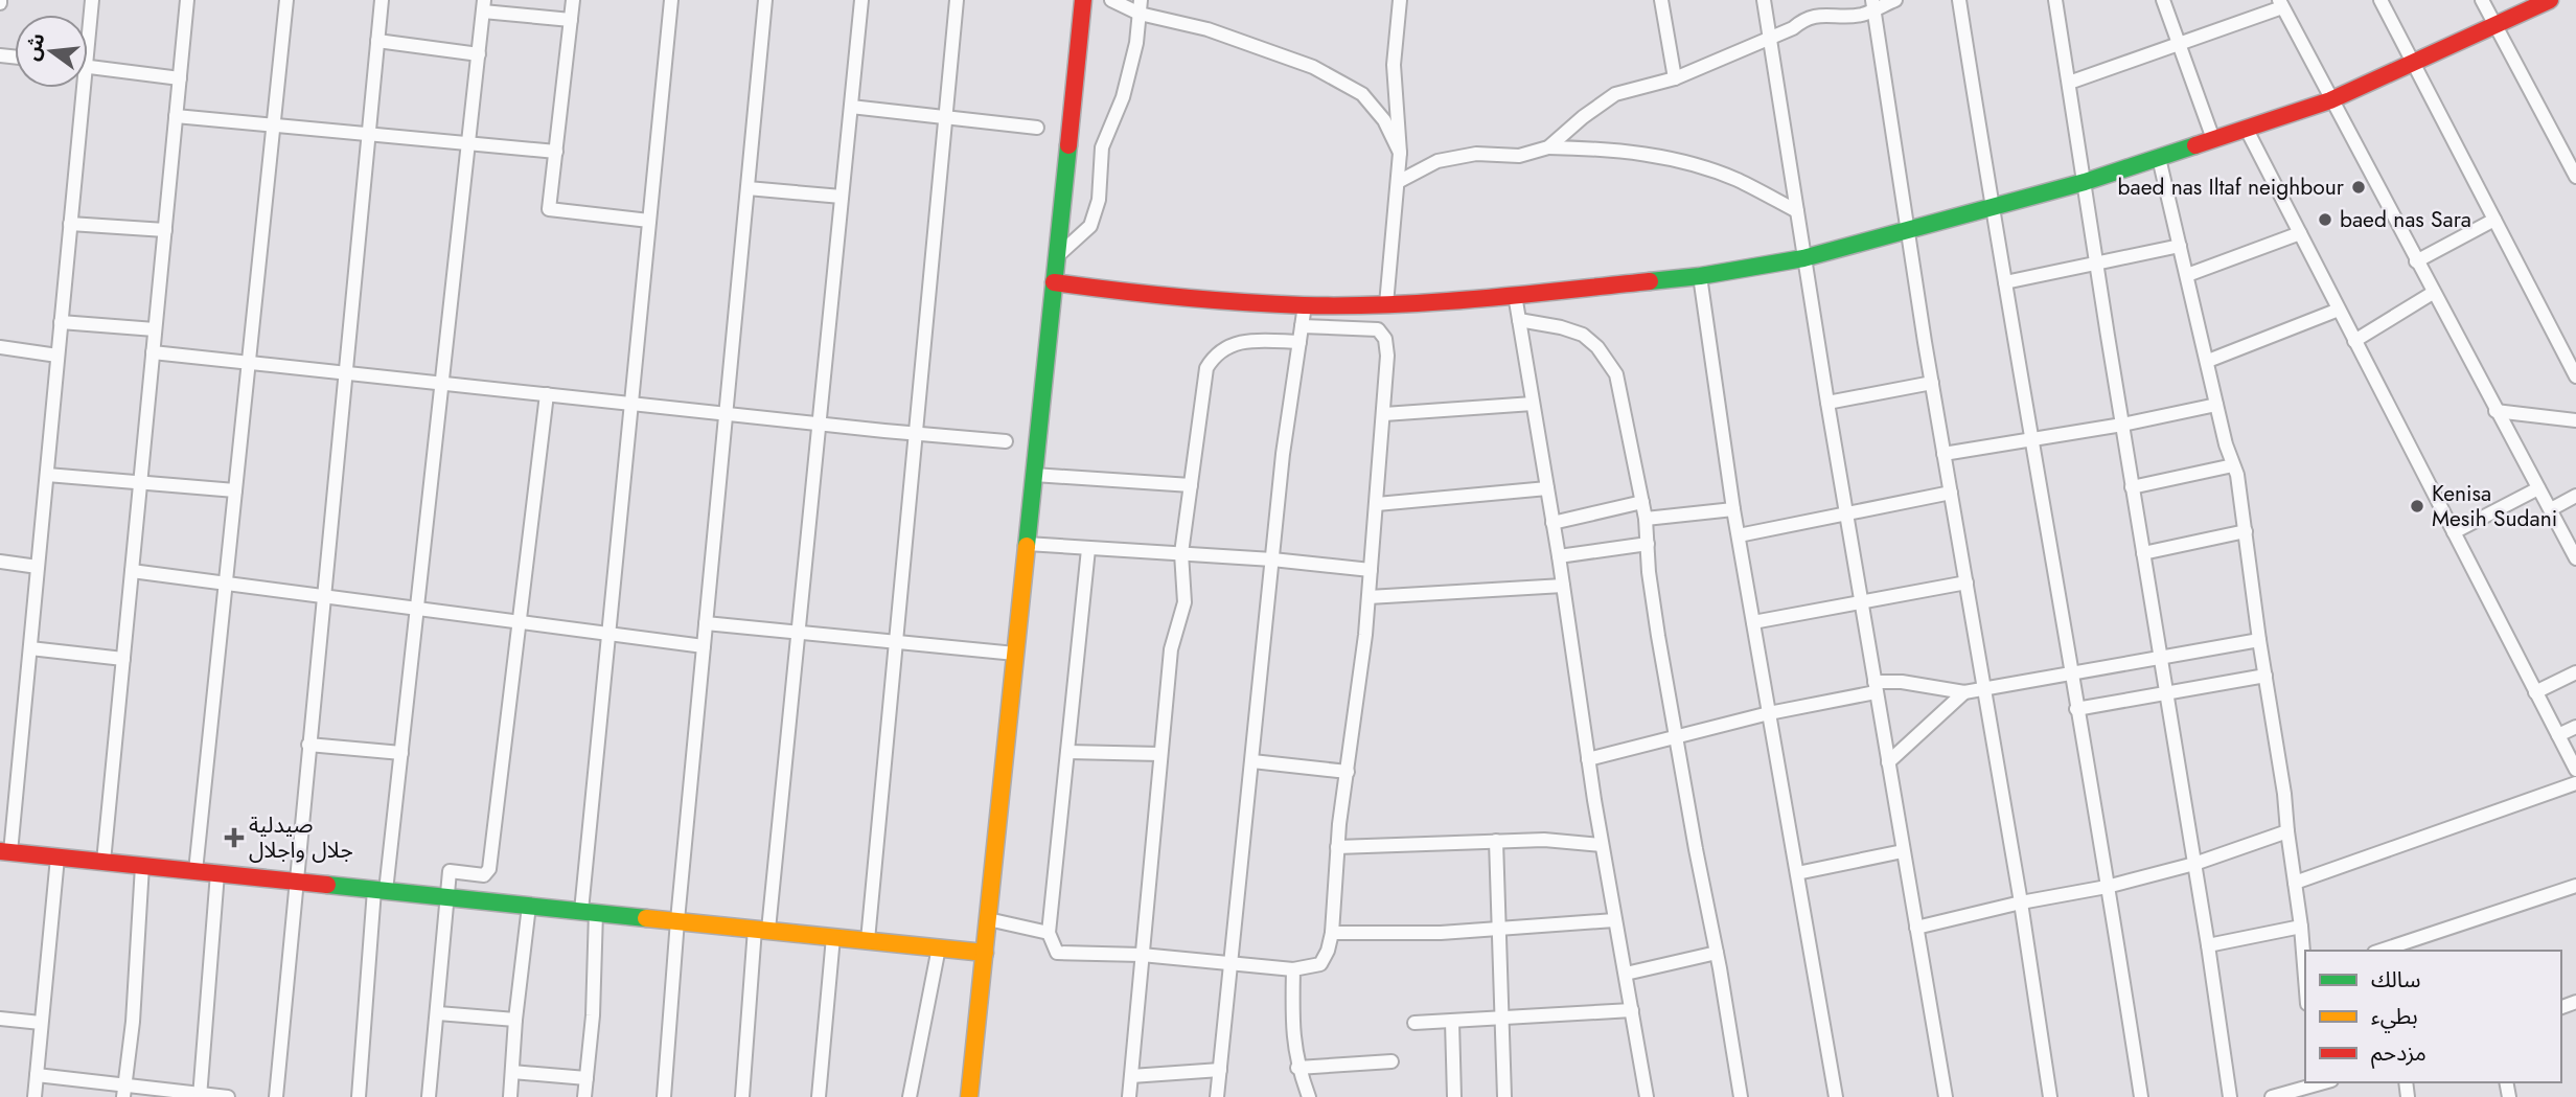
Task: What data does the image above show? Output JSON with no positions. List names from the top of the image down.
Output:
{
  "places": {
    "other": ["baed nas Iltaf neighbour", "baed nas Sara", "Kenisa Mesih Sudani"],
    "health": ["صيدلية جلال واجلال"]
  },
  "legend": ["سالك", "بطيء", "مزدحم"],
  "north": "left"
}
